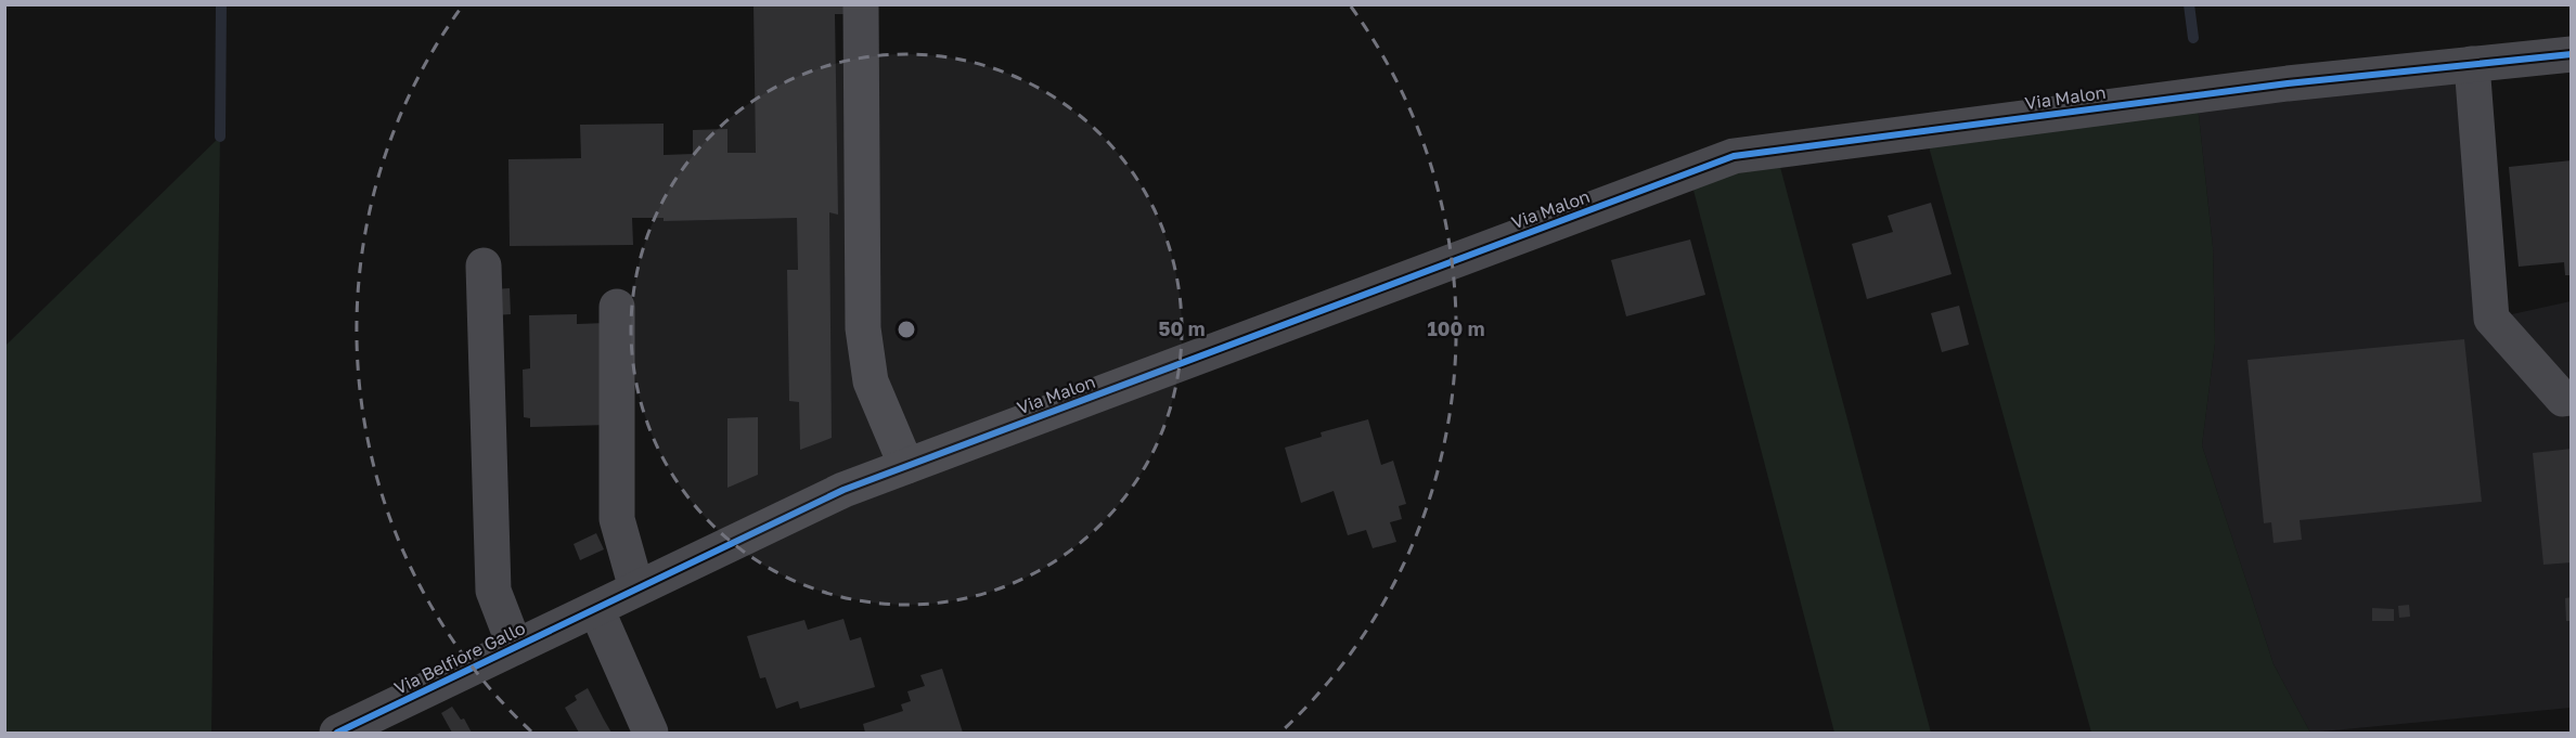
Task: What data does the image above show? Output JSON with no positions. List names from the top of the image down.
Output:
{
  "streets": {
    "street": ["Via Malon", "Via Belfiore Gallo"]
  },
  "crossings": [
    ["Via Malon", "Via Belfiore Gallo"]
  ],
  "rings": ["50 m", "100 m"]
}
